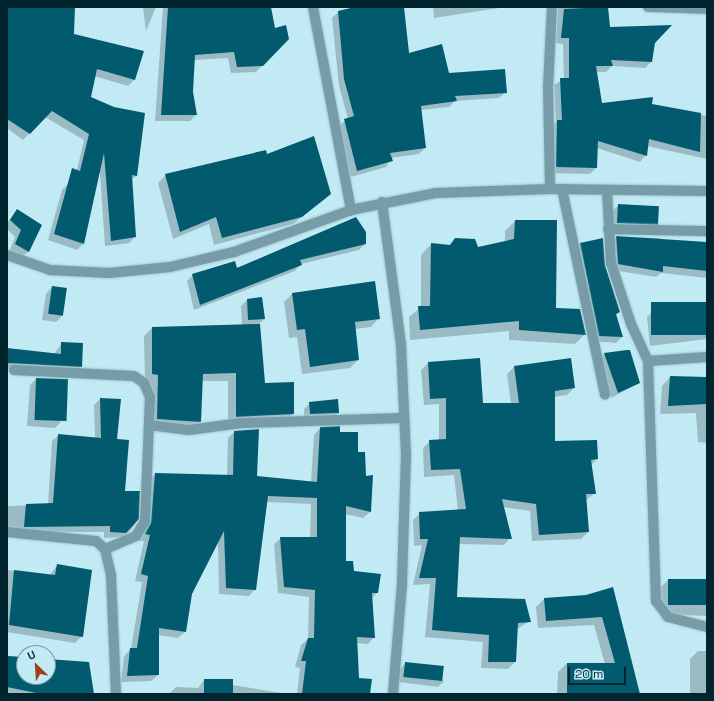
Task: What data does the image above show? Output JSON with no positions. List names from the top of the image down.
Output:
{
  "scale_bar": "20 m",
  "north": "top left"
}
